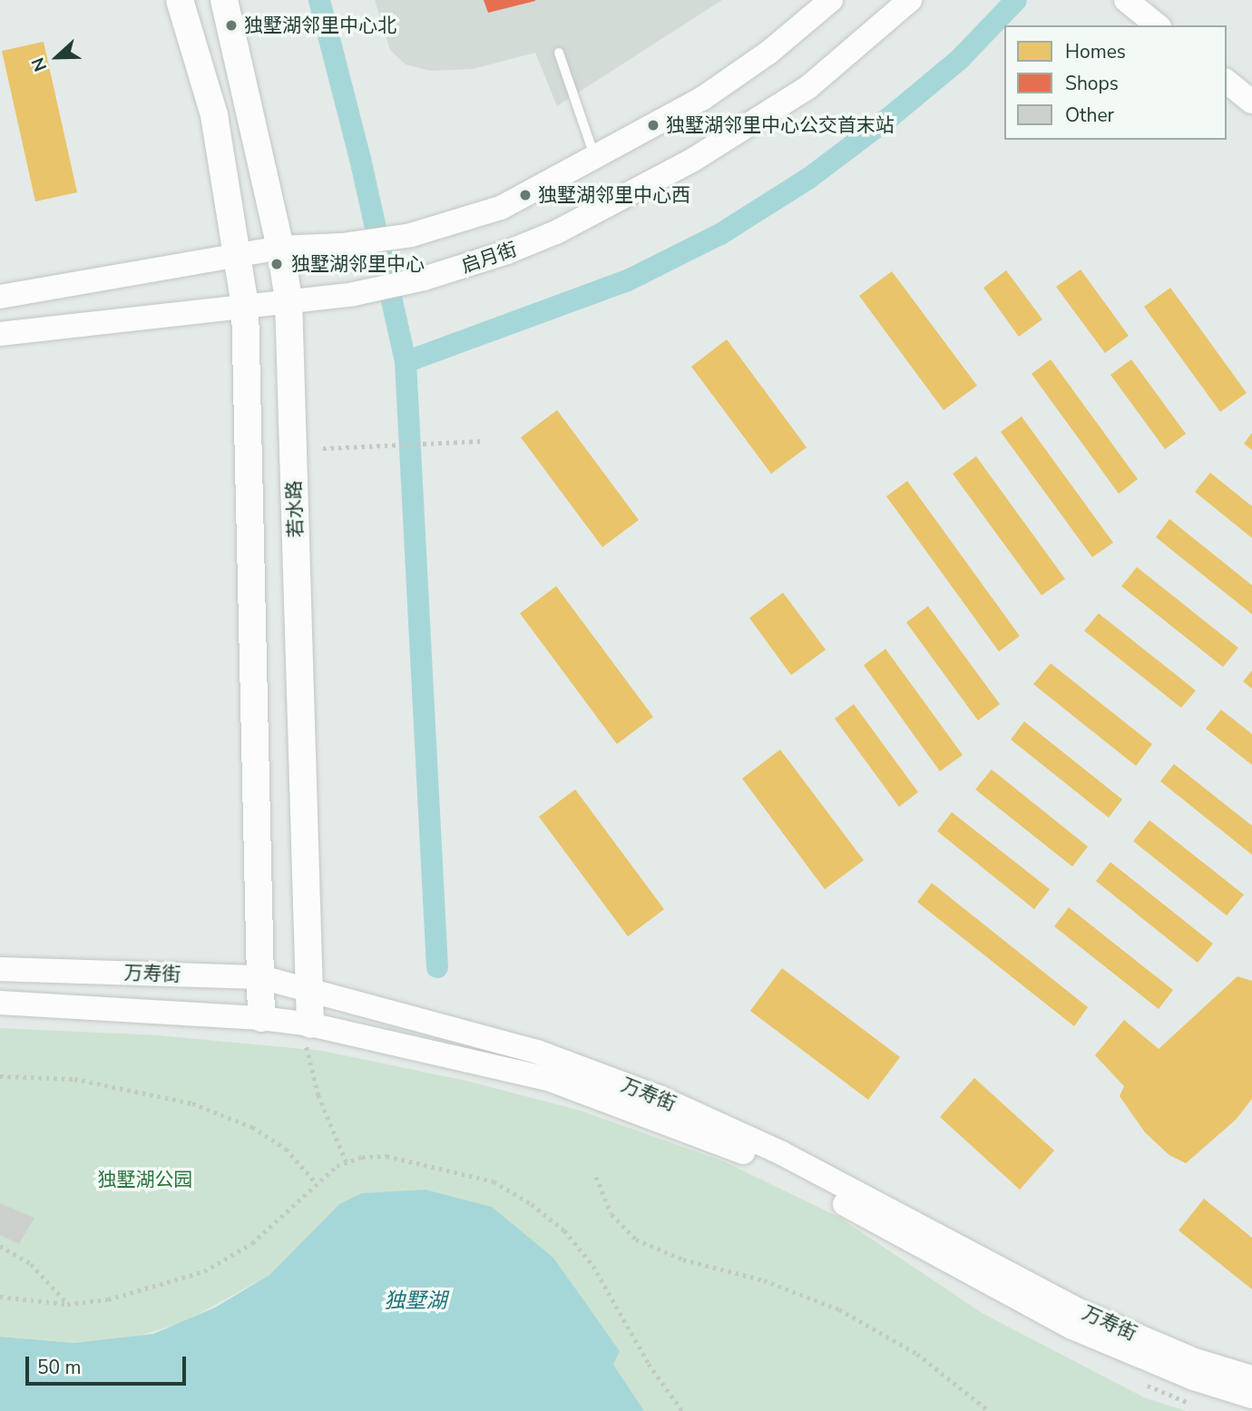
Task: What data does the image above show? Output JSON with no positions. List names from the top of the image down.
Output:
{
  "streets": {
    "main road": ["若水路"],
    "street": ["启月街", "万寿街"]
  },
  "crossings": [
    ["启月街", "若水路"],
    ["若水路", "万寿街"]
  ],
  "water": ["独墅湖"],
  "parks": ["独墅湖公园"],
  "places": [
    "独墅湖邻里中心北",
    "独墅湖邻里中心公交首末站",
    "独墅湖邻里中心西",
    "独墅湖邻里中心"
  ],
  "legend": ["Homes", "Shops", "Other"],
  "scale_bar": "50 m",
  "north": "left"
}
